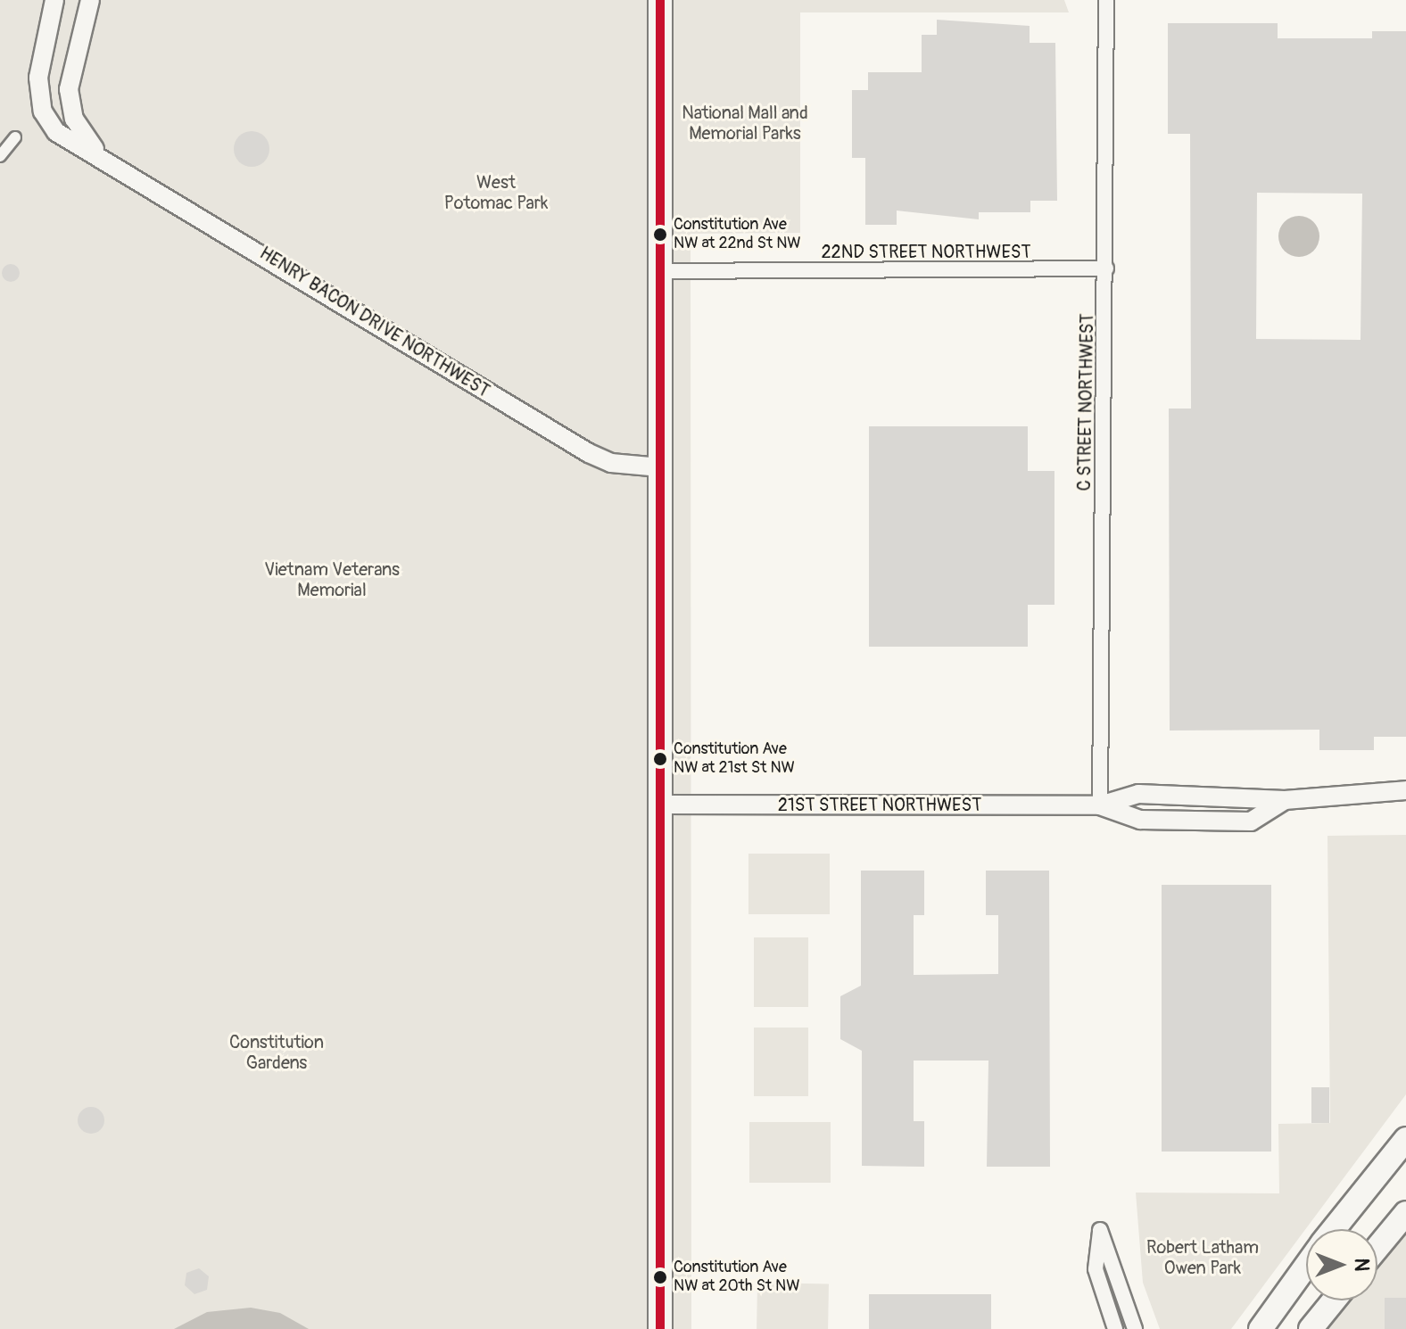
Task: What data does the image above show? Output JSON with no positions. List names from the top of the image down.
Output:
{
  "streets": {
    "street": [
      "22ND STREET NORTHWEST",
      "HENRY BACON DRIVE NORTHWEST",
      "C STREET NORTHWEST",
      "21ST STREET NORTHWEST"
    ]
  },
  "crossings": [
    ["22ND STREET NORTHWEST", "C STREET NORTHWEST"],
    ["C STREET NORTHWEST", "21ST STREET NORTHWEST"]
  ],
  "parks": [
    "National Mall and Memorial Parks",
    "West Potomac Park",
    "Vietnam Veterans Memorial",
    "Constitution Gardens",
    "Robert Latham Owen Park"
  ],
  "places": ["Constitution Ave NW at 22nd St NW", "Constitution Ave NW at 21st St NW", "Constitution Ave NW at 20th St NW"],
  "north": "right"
}
